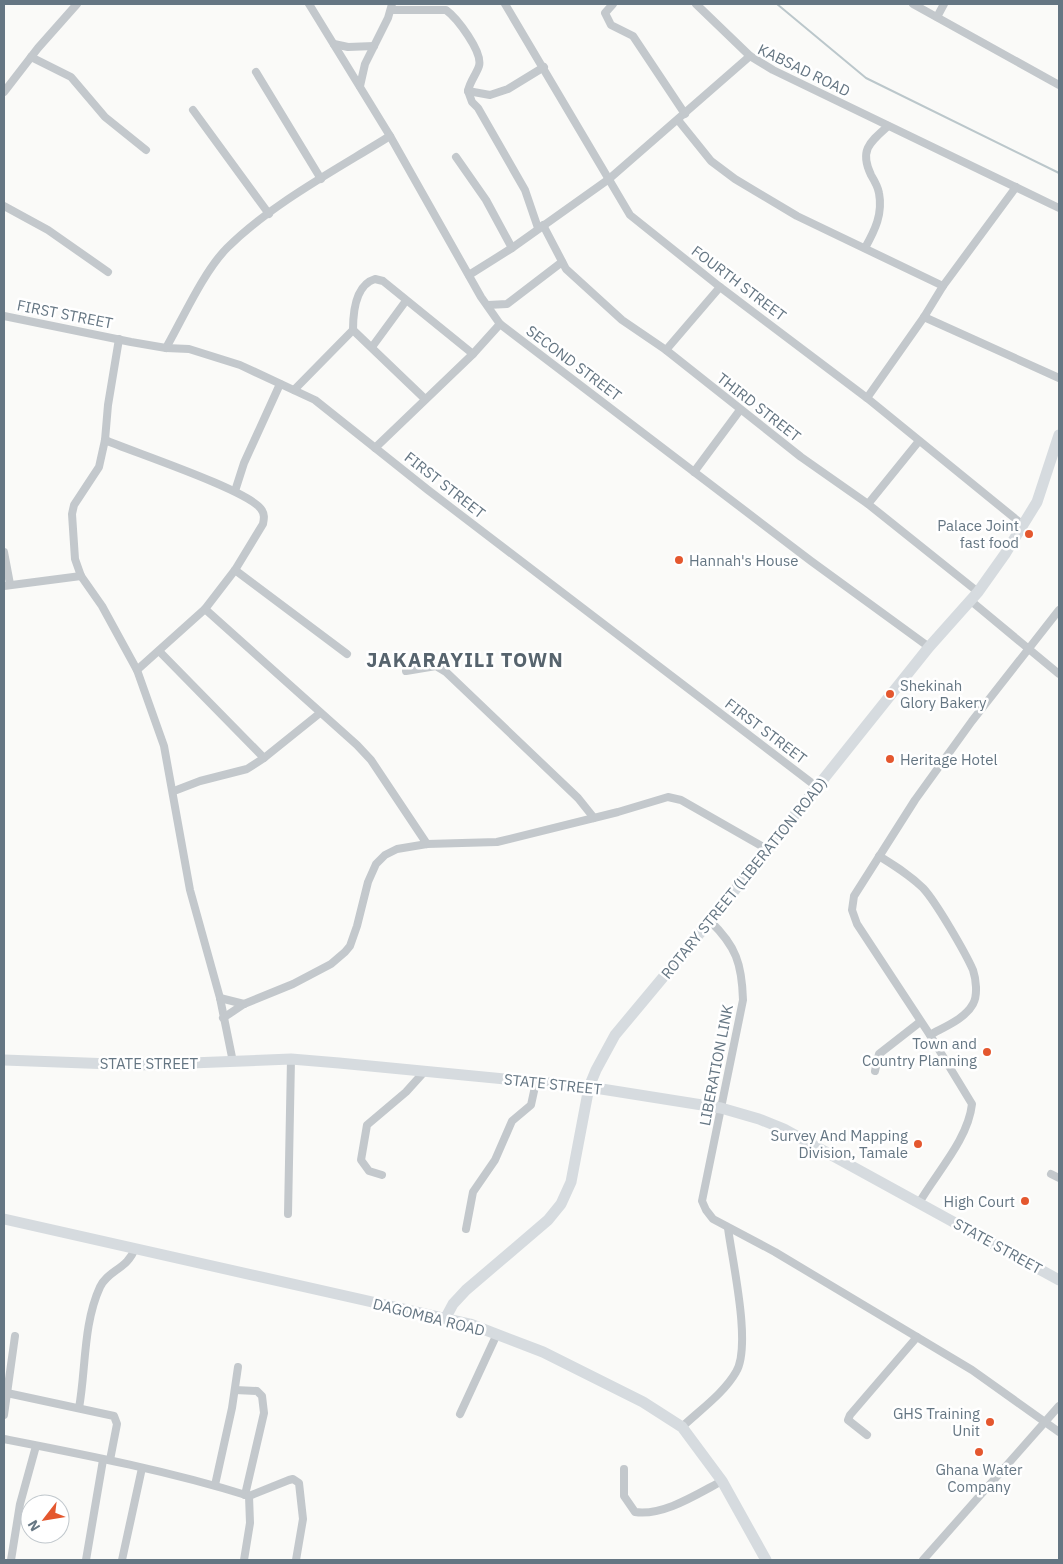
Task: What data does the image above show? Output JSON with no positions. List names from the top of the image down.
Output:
{
  "streets": {
    "street": [
      "KABSAD ROAD",
      "FOURTH STREET",
      "FIRST STREET",
      "SECOND STREET",
      "THIRD STREET",
      "ROTARY STREET (LIBERATION ROAD)",
      "STATE STREET",
      "LIBERATION LINK",
      "DAGOMBA ROAD"
    ]
  },
  "crossings": [
    ["KABSAD ROAD", "FOURTH STREET"],
    ["KABSAD ROAD", "SECOND STREET"],
    ["KABSAD ROAD", "THIRD STREET"],
    ["FOURTH STREET", "ROTARY STREET (LIBERATION ROAD)"],
    ["FIRST STREET", "ROTARY STREET (LIBERATION ROAD)"],
    ["SECOND STREET", "ROTARY STREET (LIBERATION ROAD)"],
    ["THIRD STREET", "ROTARY STREET (LIBERATION ROAD)"],
    ["ROTARY STREET (LIBERATION ROAD)", "STATE STREET"],
    ["ROTARY STREET (LIBERATION ROAD)", "LIBERATION LINK"],
    ["ROTARY STREET (LIBERATION ROAD)", "DAGOMBA ROAD"],
    ["STATE STREET", "LIBERATION LINK"]
  ],
  "districts": ["JAKARAYILI TOWN"],
  "places": [
    "Palace Joint fast food",
    "Hannah's House",
    "Shekinah Glory Bakery",
    "Heritage Hotel",
    "Town and Country Planning",
    "Survey And Mapping Division, Tamale",
    "High Court",
    "GHS Training Unit",
    "Ghana Water Company"
  ],
  "north": "bottom left"
}
